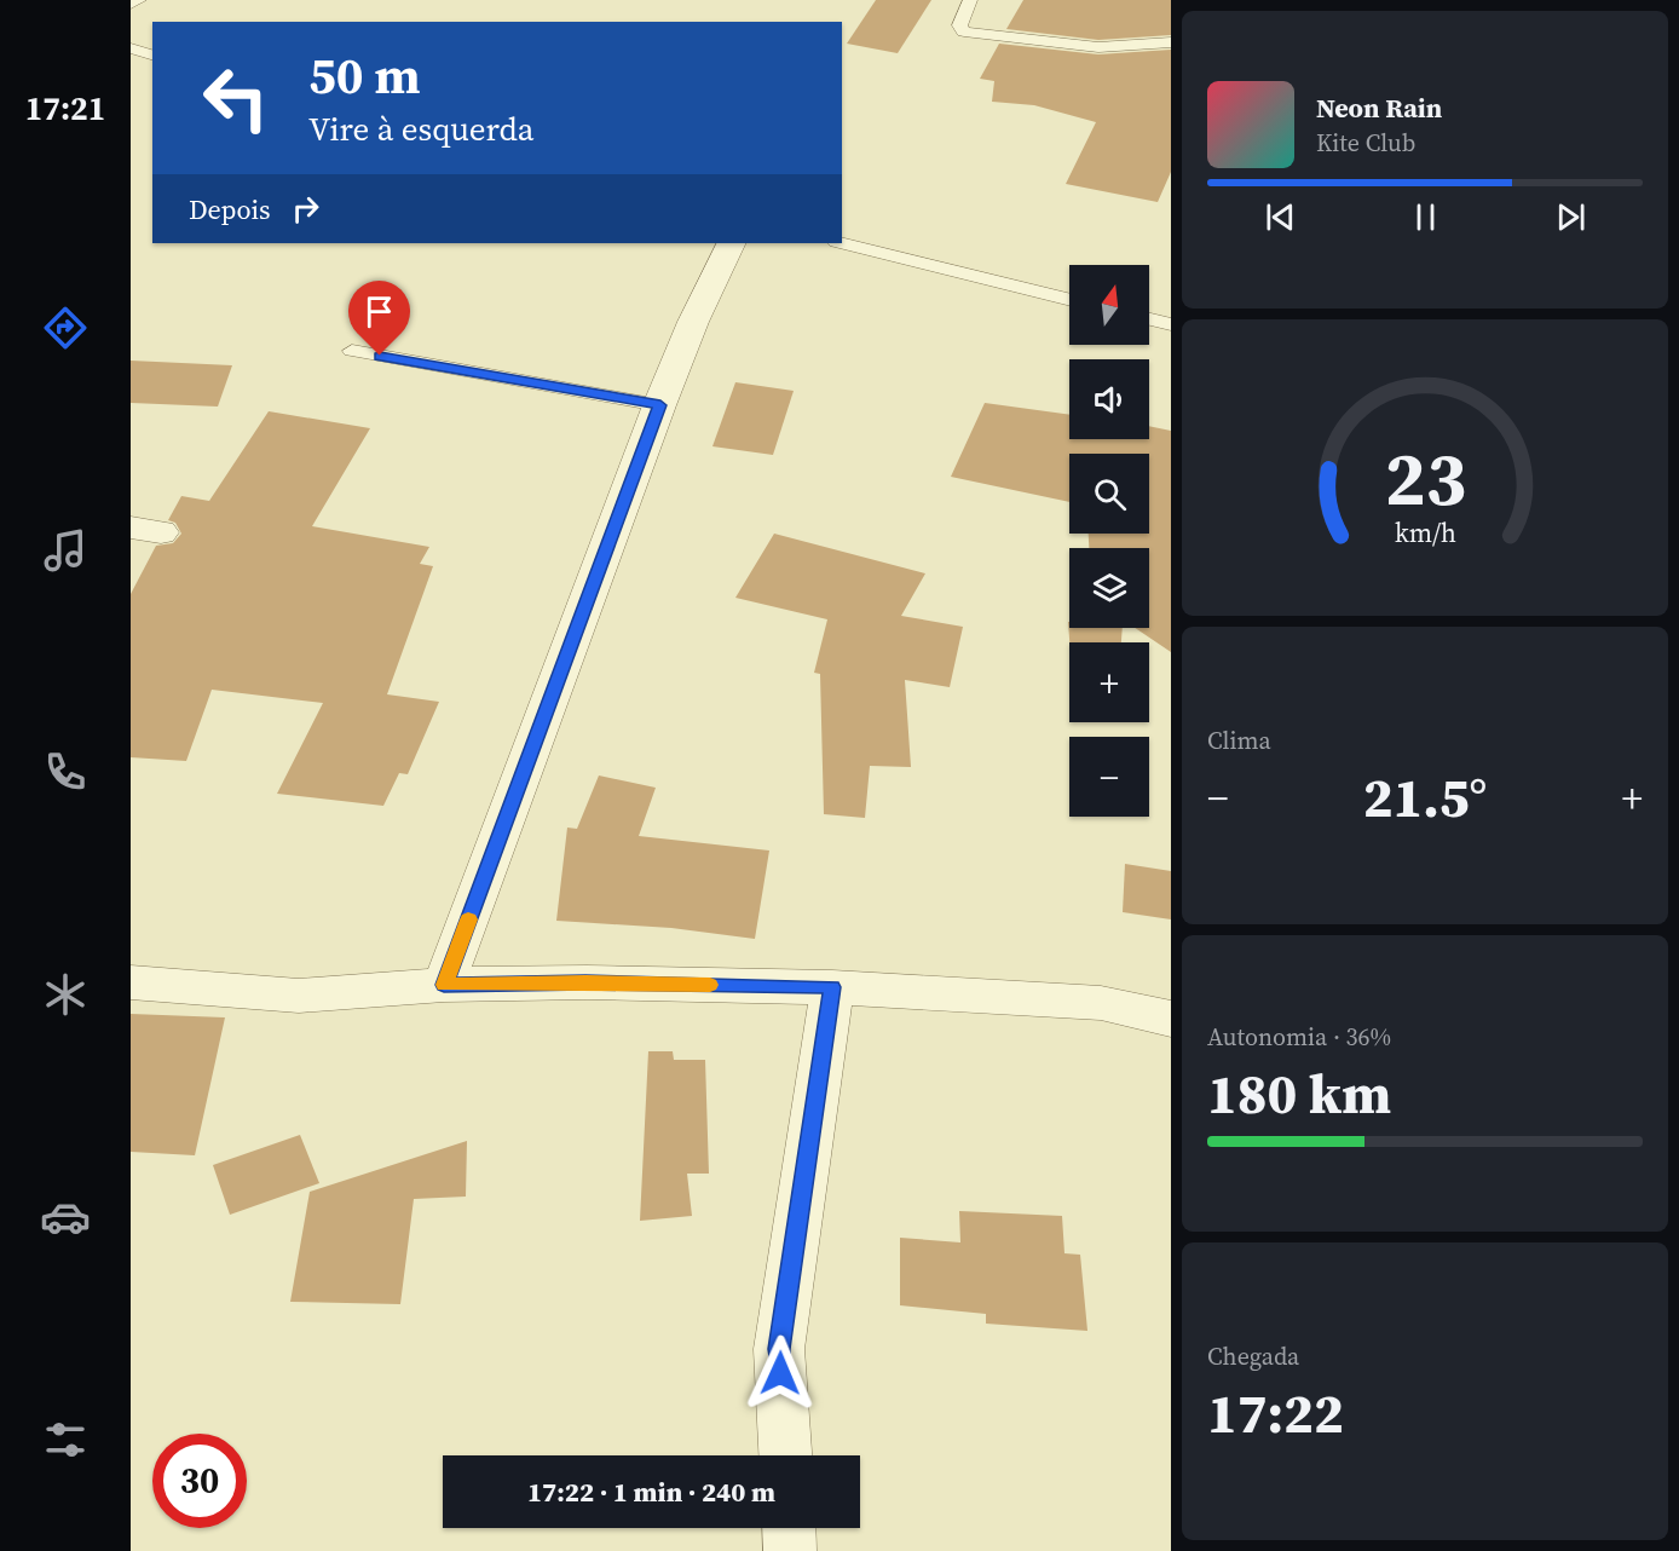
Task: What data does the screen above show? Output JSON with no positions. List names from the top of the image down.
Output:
{
  "north": "top",
  "page": {
    "tabs": "17:21",
    "turn": ["50 m", "Vire à esquerda"],
    "song": ["Neon Rain", "Kite Club"],
    "then": "Depois",
    "map_buttons": ["+", "−"],
    "tile": [
      "Clima",
      ["Autonomia · 36%", "180 km"],
      ["Chegada", "17:22"]
    ],
    "heat": ["−", "21.5°", "+"],
    "limit": "30",
    "trip": "17:22 · 1 min · 240 m",
    "gauge": ["23", "km/h"]
  }
}
